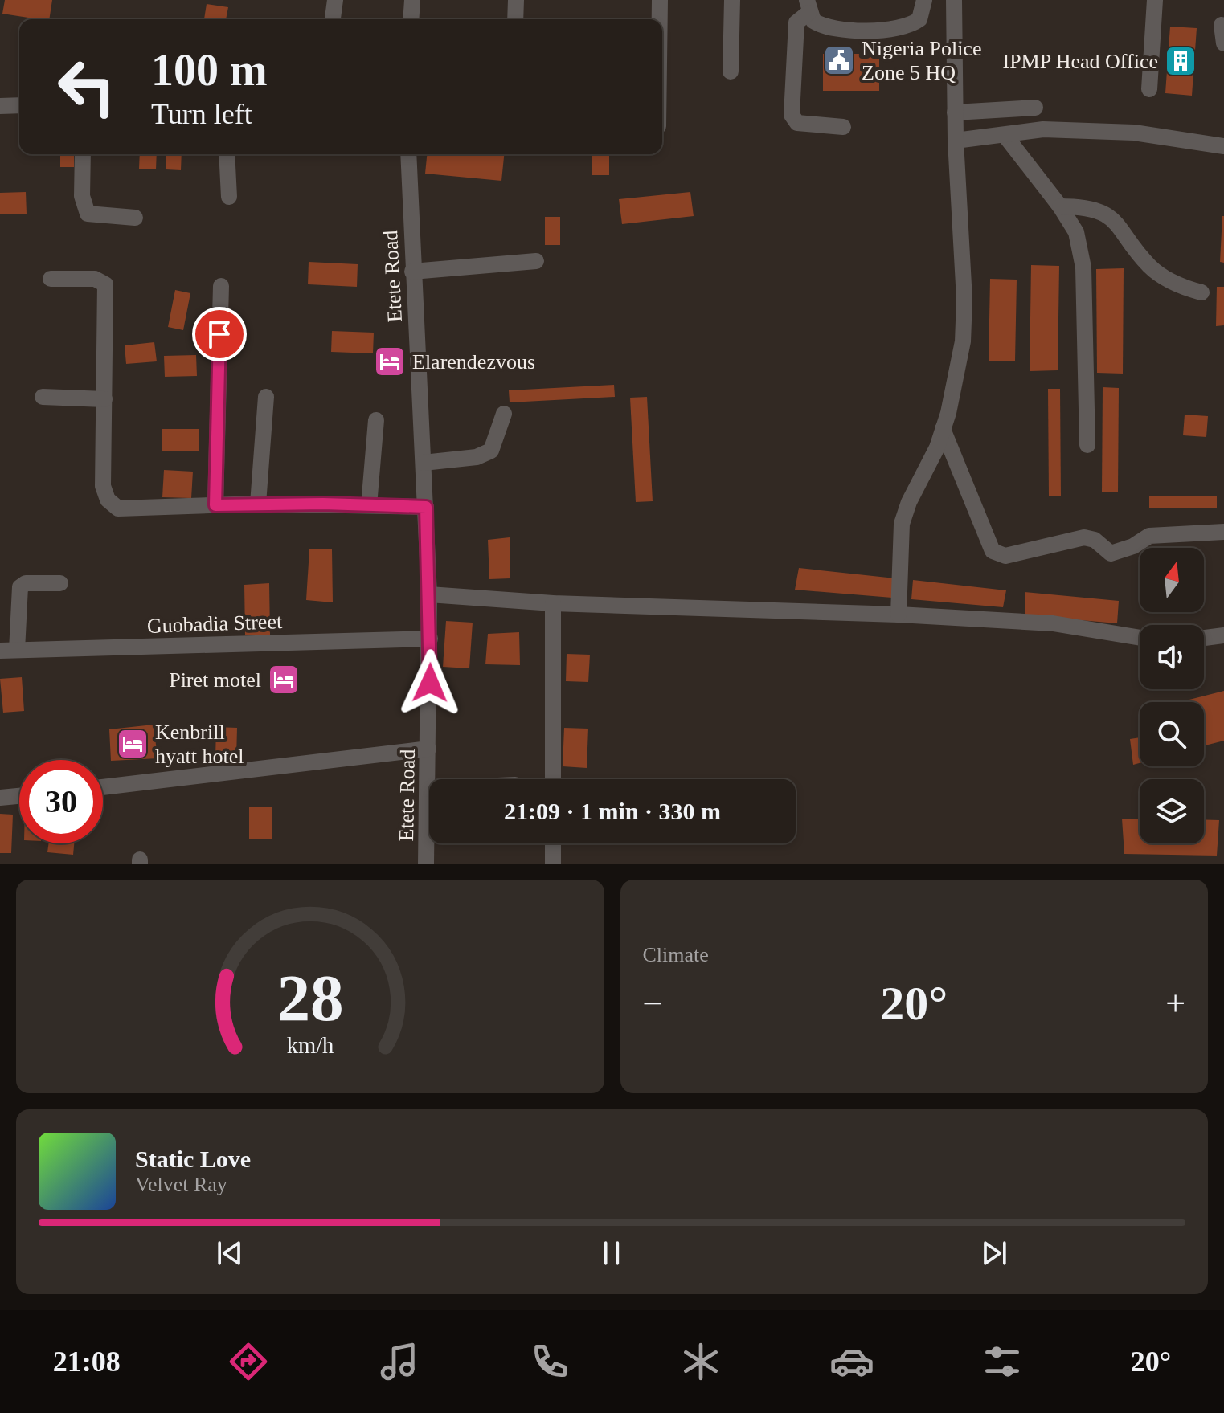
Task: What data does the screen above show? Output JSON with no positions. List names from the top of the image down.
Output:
{
  "streets": {
    "street": ["Etete Road", "Guobadia Street"]
  },
  "crossings": [
    ["Etete Road", "Guobadia Street"]
  ],
  "places": {
    "public building": ["Nigeria Police Zone 5 HQ"],
    "building": ["IPMP Head Office"],
    "hotel": ["Elarendezvous", "Piret motel", "Kenbrill hyatt hotel"]
  },
  "north": "top",
  "page": {
    "turn": ["100 m", "Turn left"],
    "limit": "30",
    "trip": "21:09 · 1 min · 330 m",
    "tile": "Climate",
    "heat": ["−", "20°", "+"],
    "song": ["Static Love", "Velvet Ray"],
    "tabs": ["21:08", "20°"],
    "gauge": ["28", "km/h"]
  }
}
